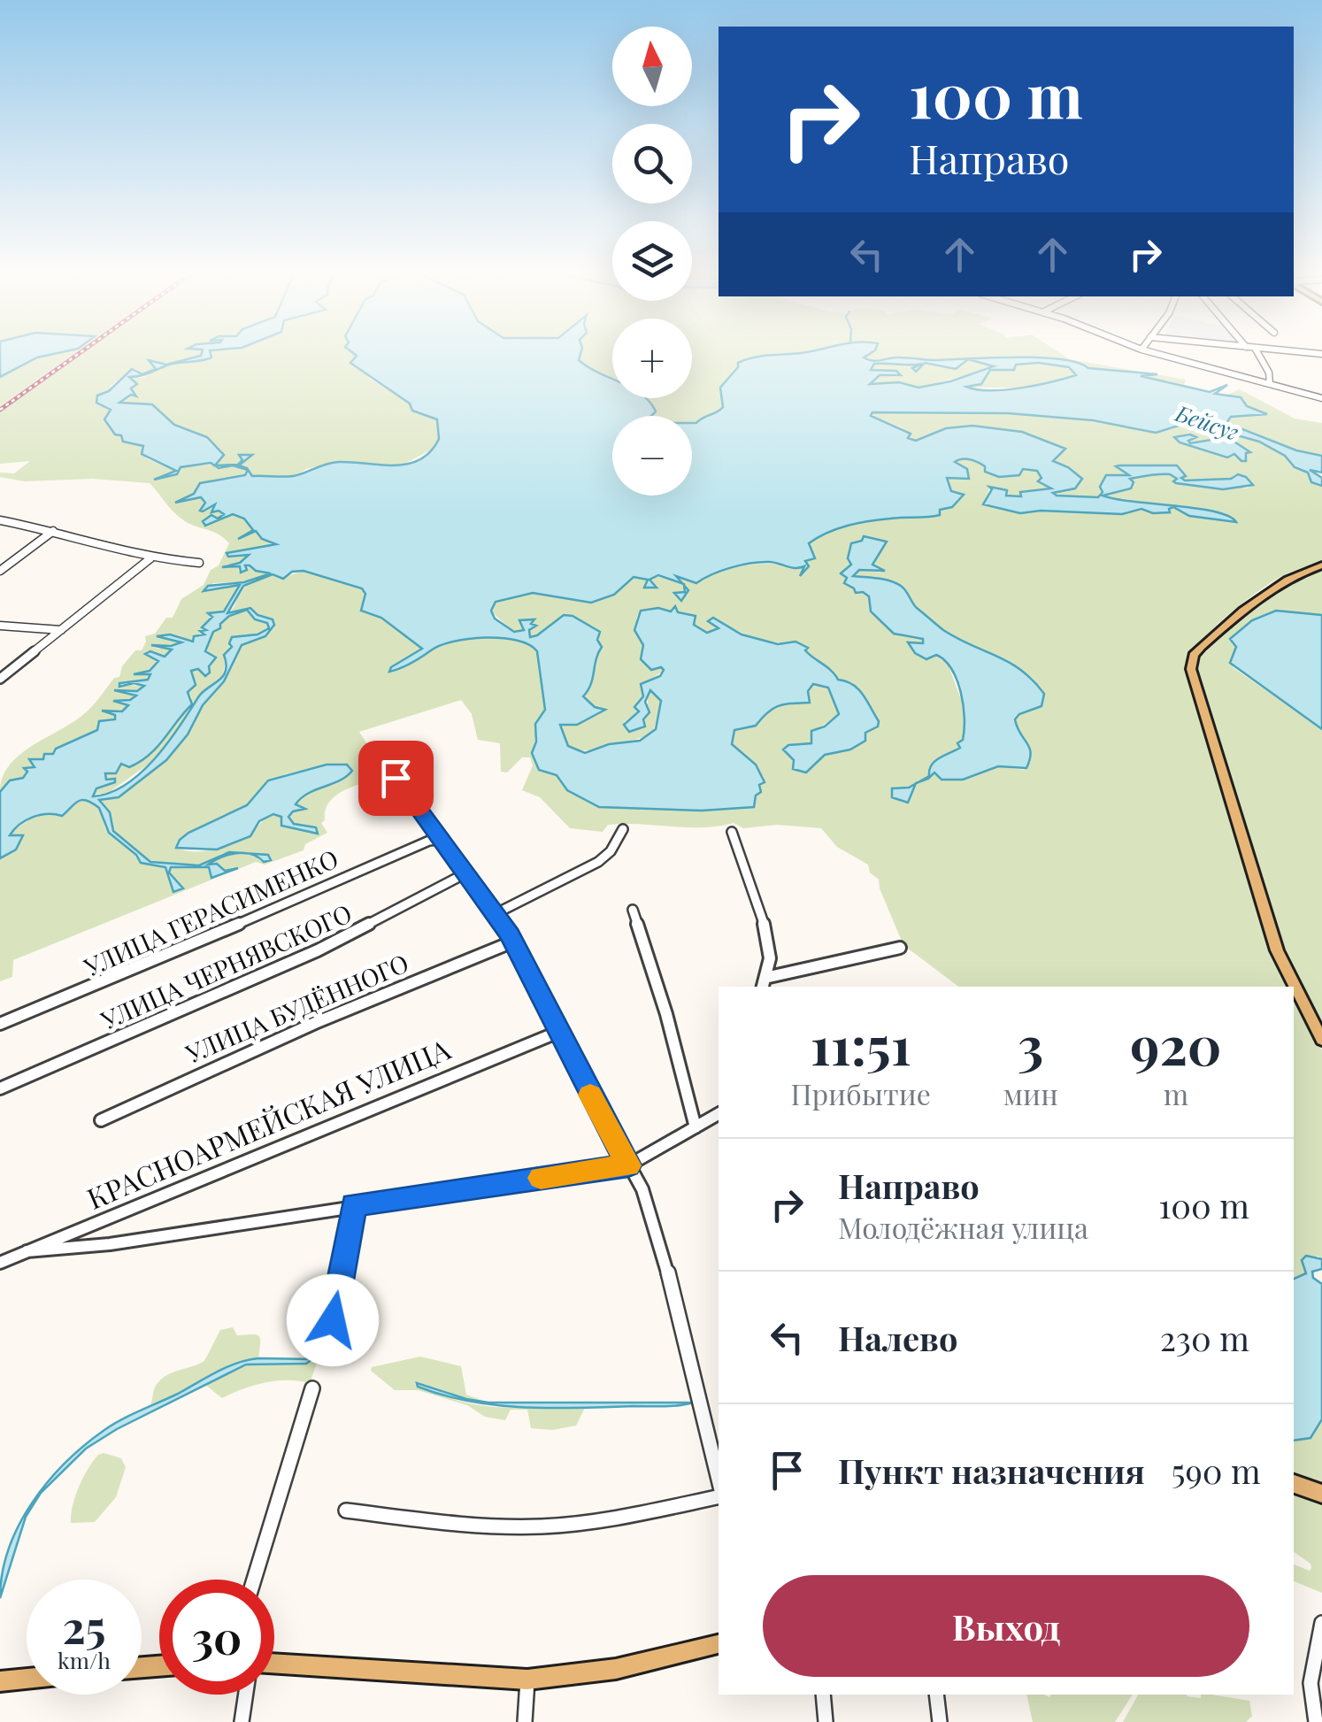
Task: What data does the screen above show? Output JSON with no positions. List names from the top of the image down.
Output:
{
  "streets": {
    "street": [
      "УЛИЦА ГЕРАСИМЕНКО",
      "УЛИЦА ЧЕРНЯВСКОГО",
      "УЛИЦА БУДЁННОГО",
      "КРАСНОАРМЕЙСКАЯ УЛИЦА"
    ]
  },
  "water": ["Бейсуг"],
  "north": "top",
  "page": {
    "map_buttons": ["+", "−"],
    "turn": ["100 m", "Направо"],
    "eta": [
      "11:51",
      "Прибытие",
      "3",
      "мин",
      "920",
      "m"
    ],
    "list": [
      {
        "name": "Направо",
        "note": "Молодёжная улица",
        "value": "100 m"
      },
      {
        "name": "Налево",
        "value": "230 m"
      },
      {
        "name": "Пункт назначения",
        "value": "590 m"
      }
    ],
    "buttons": "Выход",
    "speed": "25 km/h",
    "limit": "30"
  }
}
